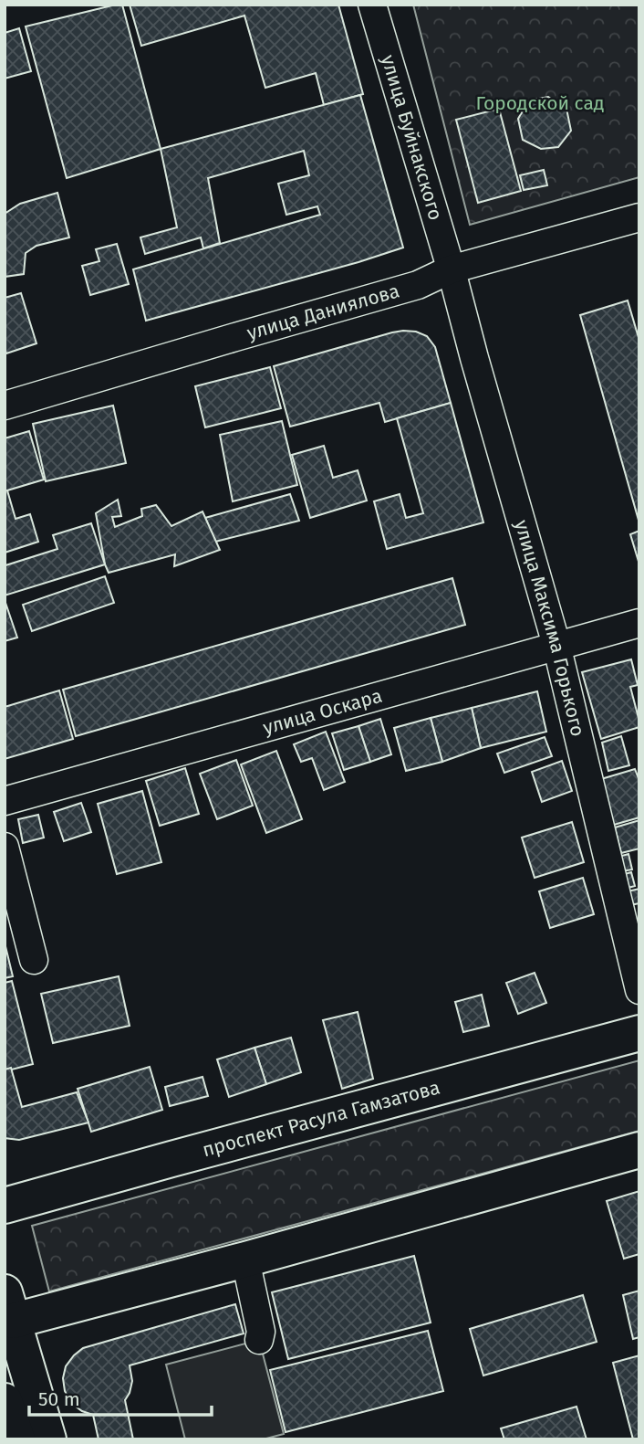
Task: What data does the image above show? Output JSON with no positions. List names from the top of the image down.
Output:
{
  "streets": {
    "main road": ["проспект Расула Гамзатова"],
    "street": [
      "улица Буйнакского",
      "улица Даниялова",
      "улица Максима Горького",
      "улица Оскара"
    ]
  },
  "crossings": [
    ["улица Буйнакского", "улица Даниялова"],
    ["улица Буйнакского", "улица Максима Горького"],
    ["улица Даниялова", "улица Максима Горького"],
    ["улица Максима Горького", "улица Оскара"]
  ],
  "parks": ["Городской сад"],
  "scale_bar": "50 m"
}
